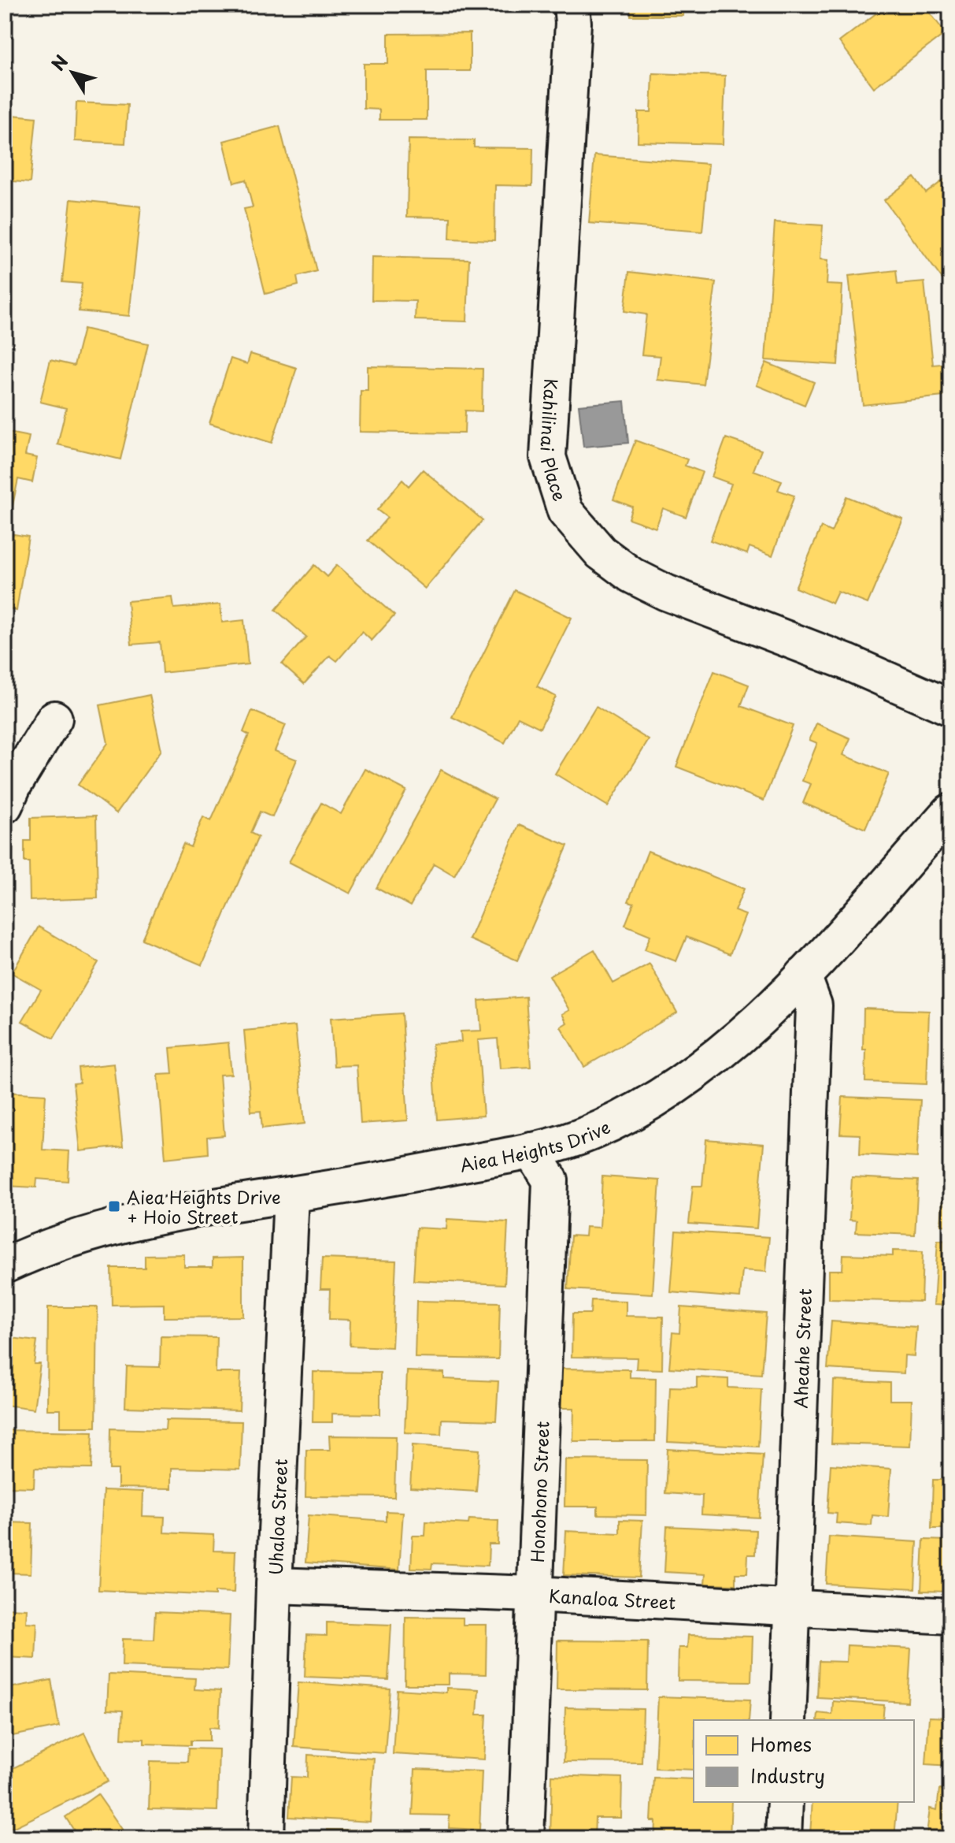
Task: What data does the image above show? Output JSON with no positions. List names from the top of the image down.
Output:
{
  "streets": {
    "street": [
      "Kahilinai Place",
      "Aiea Heights Drive",
      "Aheahe Street",
      "Honohono Street",
      "Uhaloa Street",
      "Kanaloa Street"
    ]
  },
  "crossings": [
    ["Aiea Heights Drive", "Aheahe Street"],
    ["Aiea Heights Drive", "Honohono Street"],
    ["Aiea Heights Drive", "Uhaloa Street"],
    ["Aheahe Street", "Kanaloa Street"],
    ["Honohono Street", "Kanaloa Street"],
    ["Uhaloa Street", "Kanaloa Street"]
  ],
  "places": {
    "transit": ["Aiea Heights Drive + Hoio Street"]
  },
  "legend": ["Homes", "Industry"],
  "north": "top left"
}
